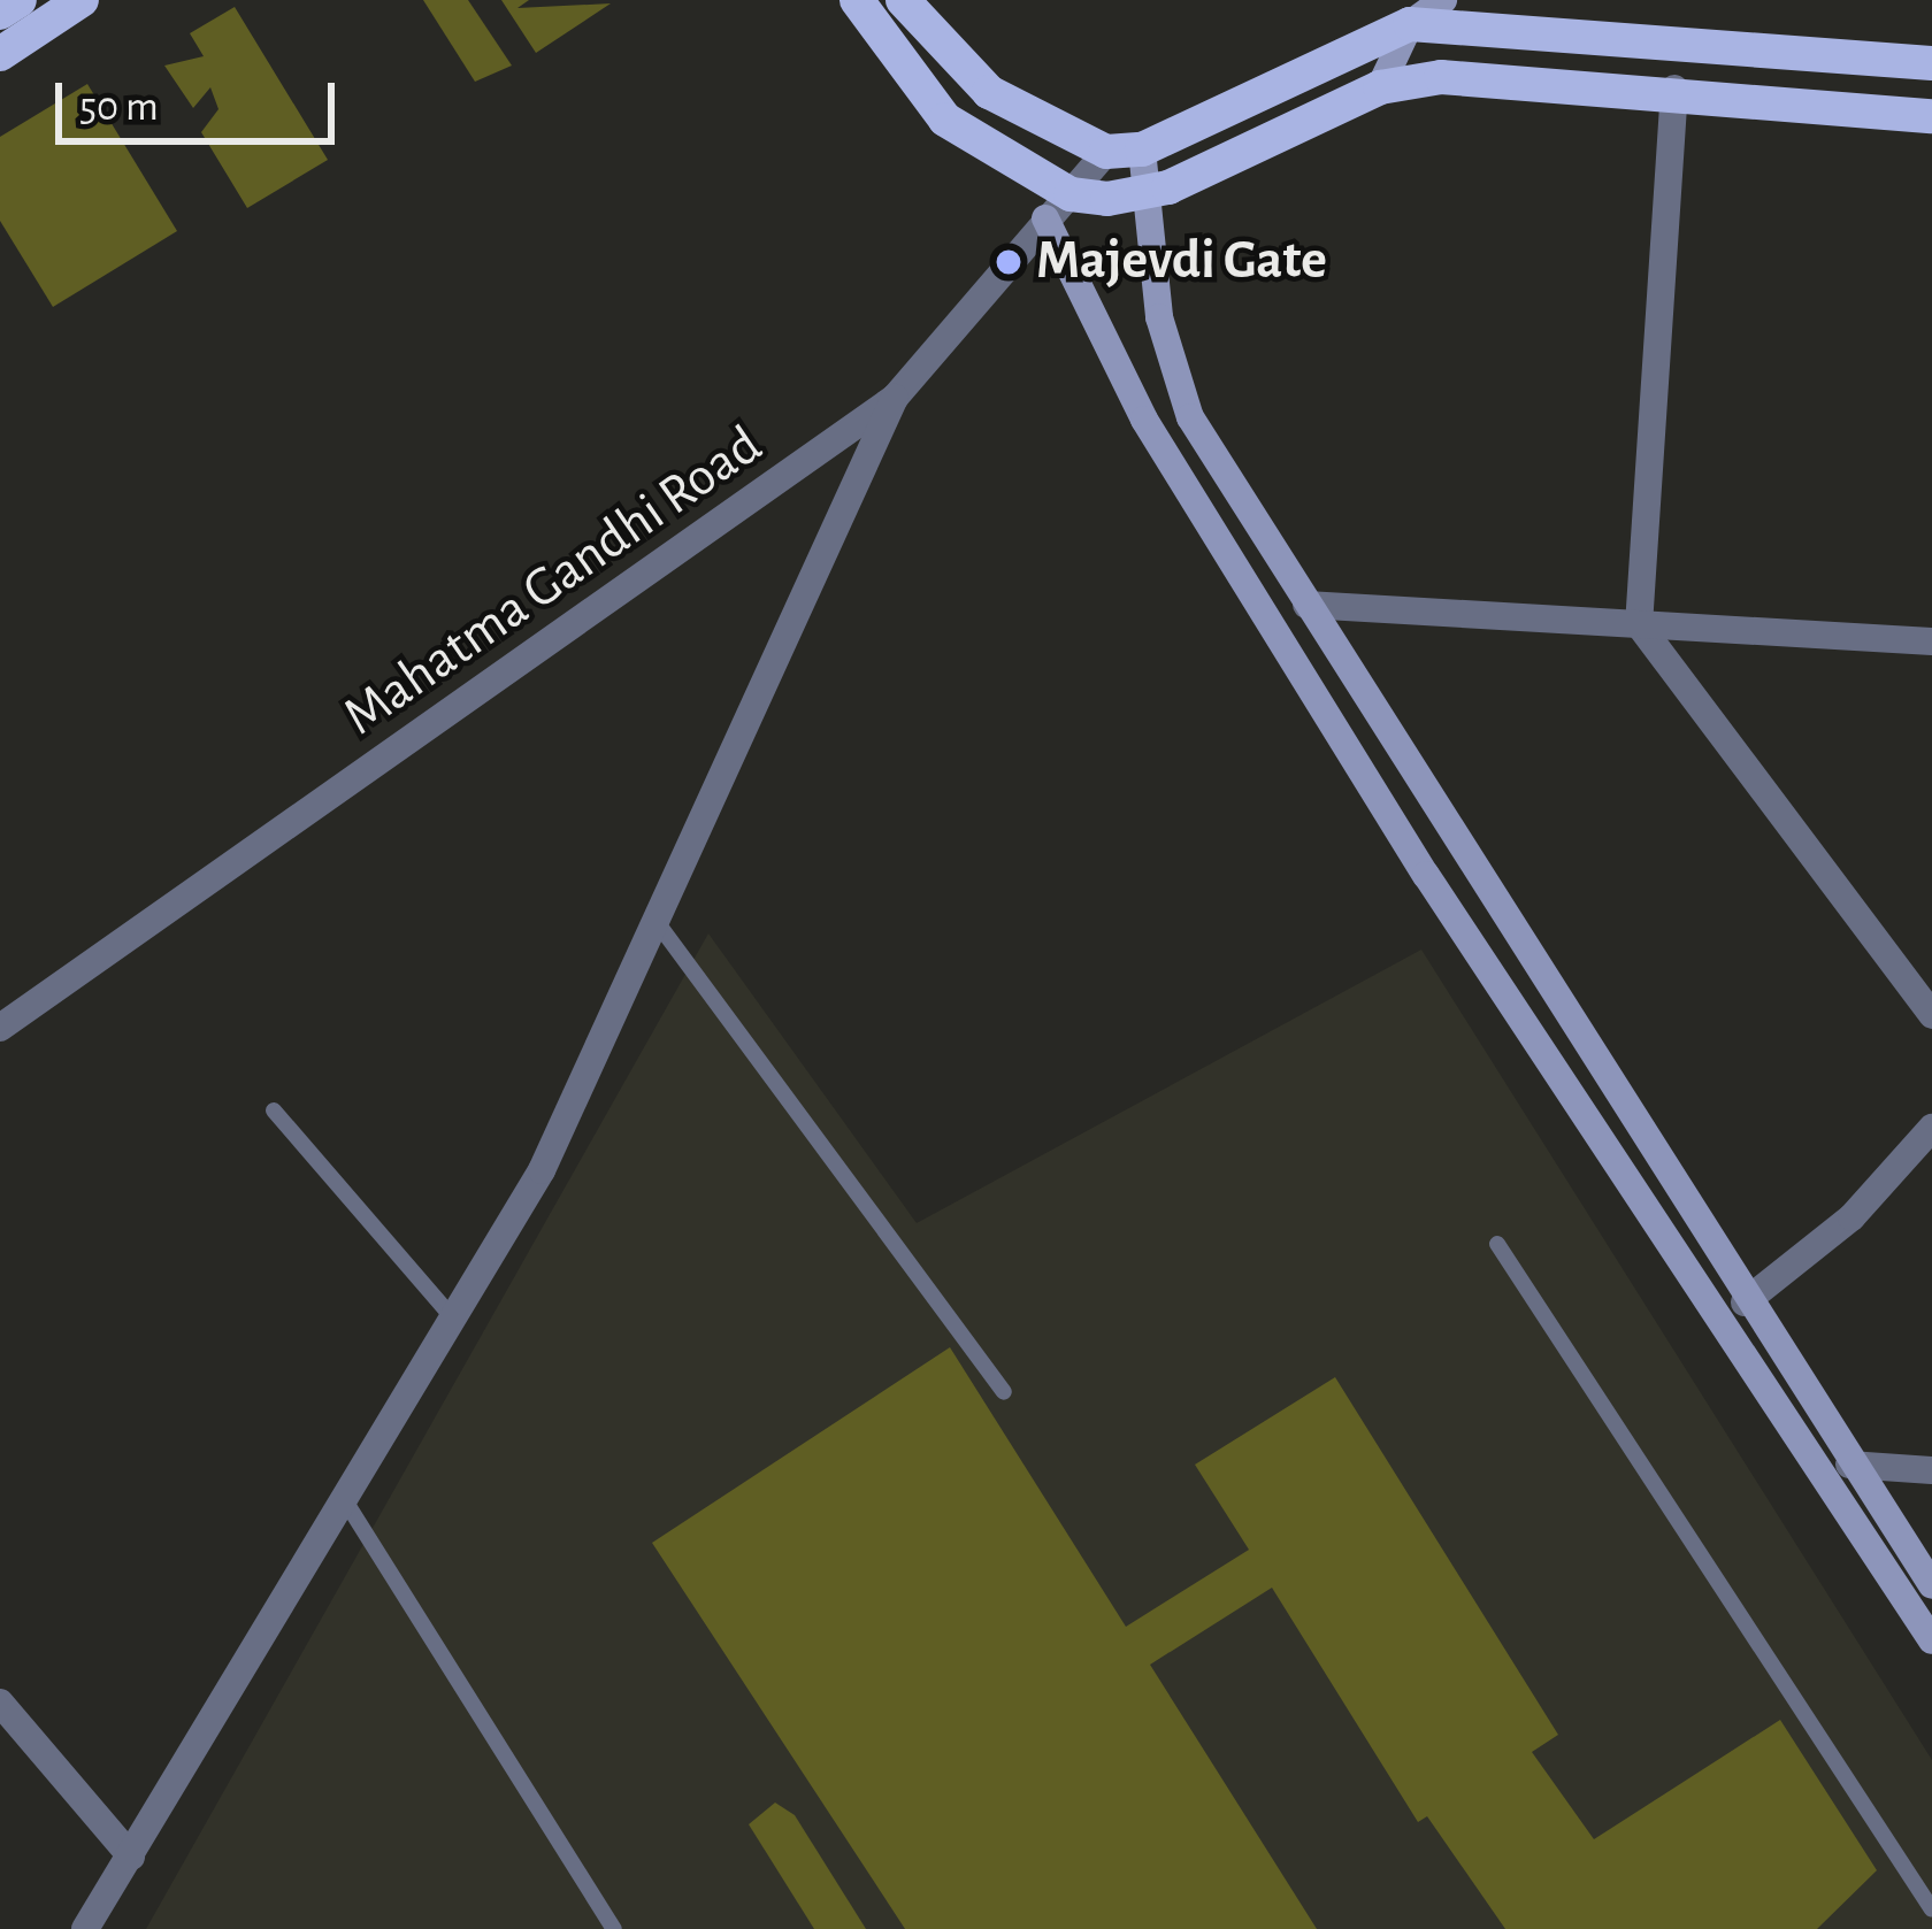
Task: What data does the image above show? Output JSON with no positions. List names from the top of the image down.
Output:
{
  "streets": {
    "street": ["Mahatma Gandhi Road"]
  },
  "places": ["Majevdi Gate"],
  "scale_bar": "50 m"
}
